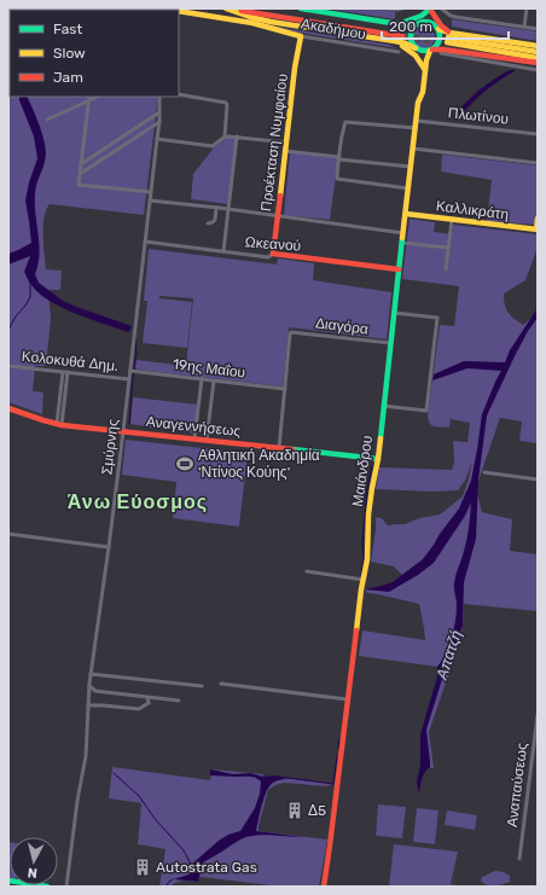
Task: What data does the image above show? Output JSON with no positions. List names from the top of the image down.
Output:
{
  "streets": {
    "main road": [
      "Ακαδήμου",
      "Προέκταση Νυμφαίου",
      "Καλλικράτη",
      "Ωκεανού",
      "Αναγεννήσεως",
      "Μαιάνδρου"
    ],
    "street": [
      "Πλωτίνου",
      "Διαγόρα",
      "Κολοκυθά Δημ.",
      "19ης Μαΐου",
      "Σμύρνης",
      "Αναπαύσεως"
    ]
  },
  "crossings": [
    ["Ακαδήμου", "Προέκταση Νυμφαίου"],
    ["Πλωτίνου", "Μαιάνδρου"],
    ["Προέκταση Νυμφαίου", "Ωκεανού"],
    ["Καλλικράτη", "Μαιάνδρου"],
    ["Ωκεανού", "Σμύρνης"],
    ["Ωκεανού", "Μαιάνδρου"],
    ["Διαγόρα", "19ης Μαΐου"],
    ["Διαγόρα", "Μαιάνδρου"],
    ["Κολοκυθά Δημ.", "Σμύρνης"],
    ["19ης Μαΐου", "Σμύρνης"],
    ["Αναγεννήσεως", "Σμύρνης"],
    ["Αναγεννήσεως", "Μαιάνδρου"]
  ],
  "districts": ["Άνω Εύοσμος"],
  "water": ["Απατζή"],
  "places": {
    "sports": ["Αθλητική Ακαδημία 'Ντίνος Κούης'"],
    "building": ["Δ5", "Autostrata Gas"]
  },
  "legend": ["Fast", "Slow", "Jam"],
  "scale_bar": "200 m",
  "north": "bottom"
}
